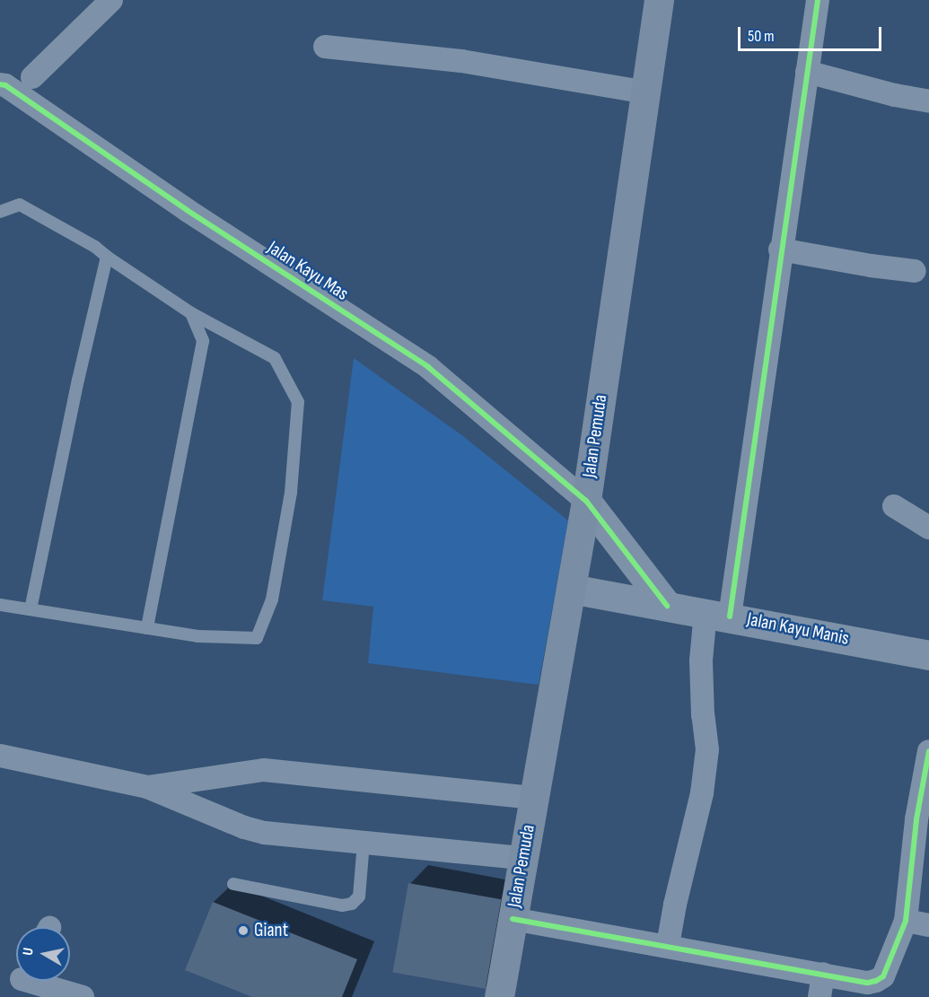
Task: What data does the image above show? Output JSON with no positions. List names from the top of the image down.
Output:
{
  "streets": {
    "main road": ["Jalan Pemuda"],
    "street": ["Jalan Kayu Mas", "Jalan Kayu Manis"]
  },
  "crossings": [
    ["Jalan Kayu Mas", "Jalan Pemuda"],
    ["Jalan Pemuda", "Jalan Kayu Manis"]
  ],
  "places": ["Giant"],
  "scale_bar": "50 m",
  "north": "left"
}
